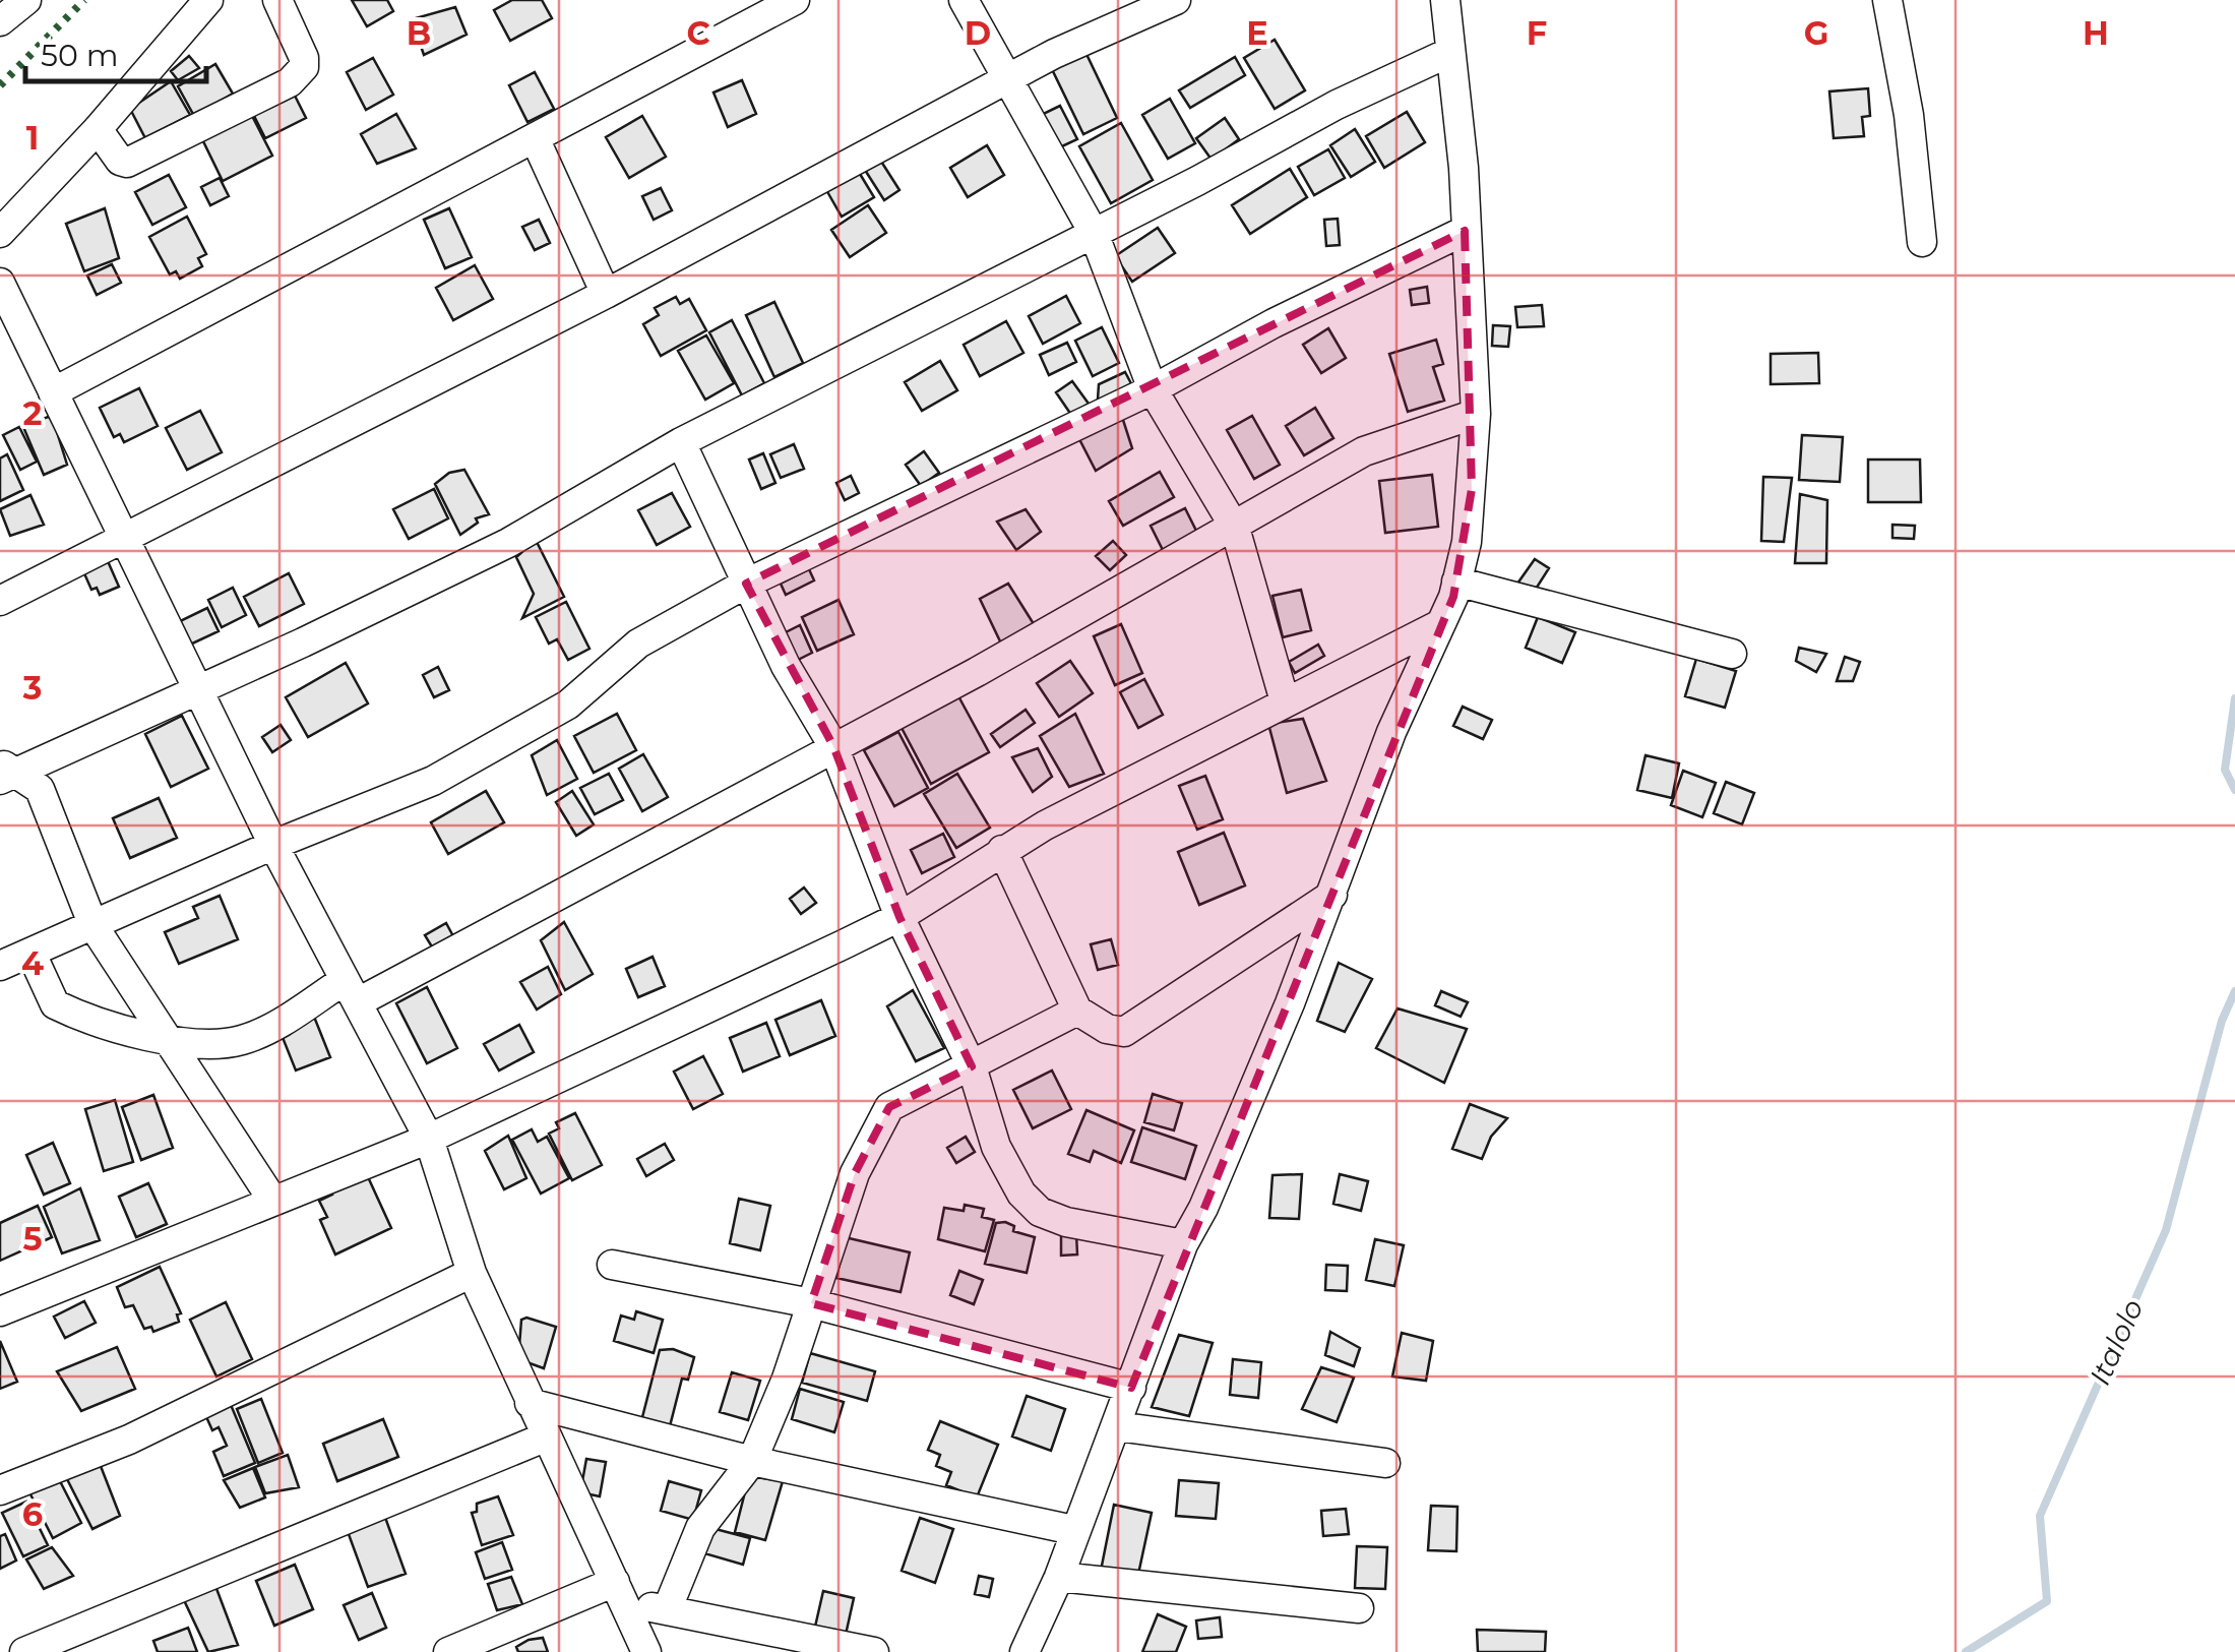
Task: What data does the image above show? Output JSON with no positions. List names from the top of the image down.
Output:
{
  "water": ["Italolo"],
  "scale_bar": "50 m",
  "grid": {
    "columns": [
      "B",
      "C",
      "D",
      "E",
      "F",
      "G",
      "H"
    ],
    "rows": [
      "1",
      "2",
      "3",
      "4",
      "5",
      "6"
    ]
  }
}
